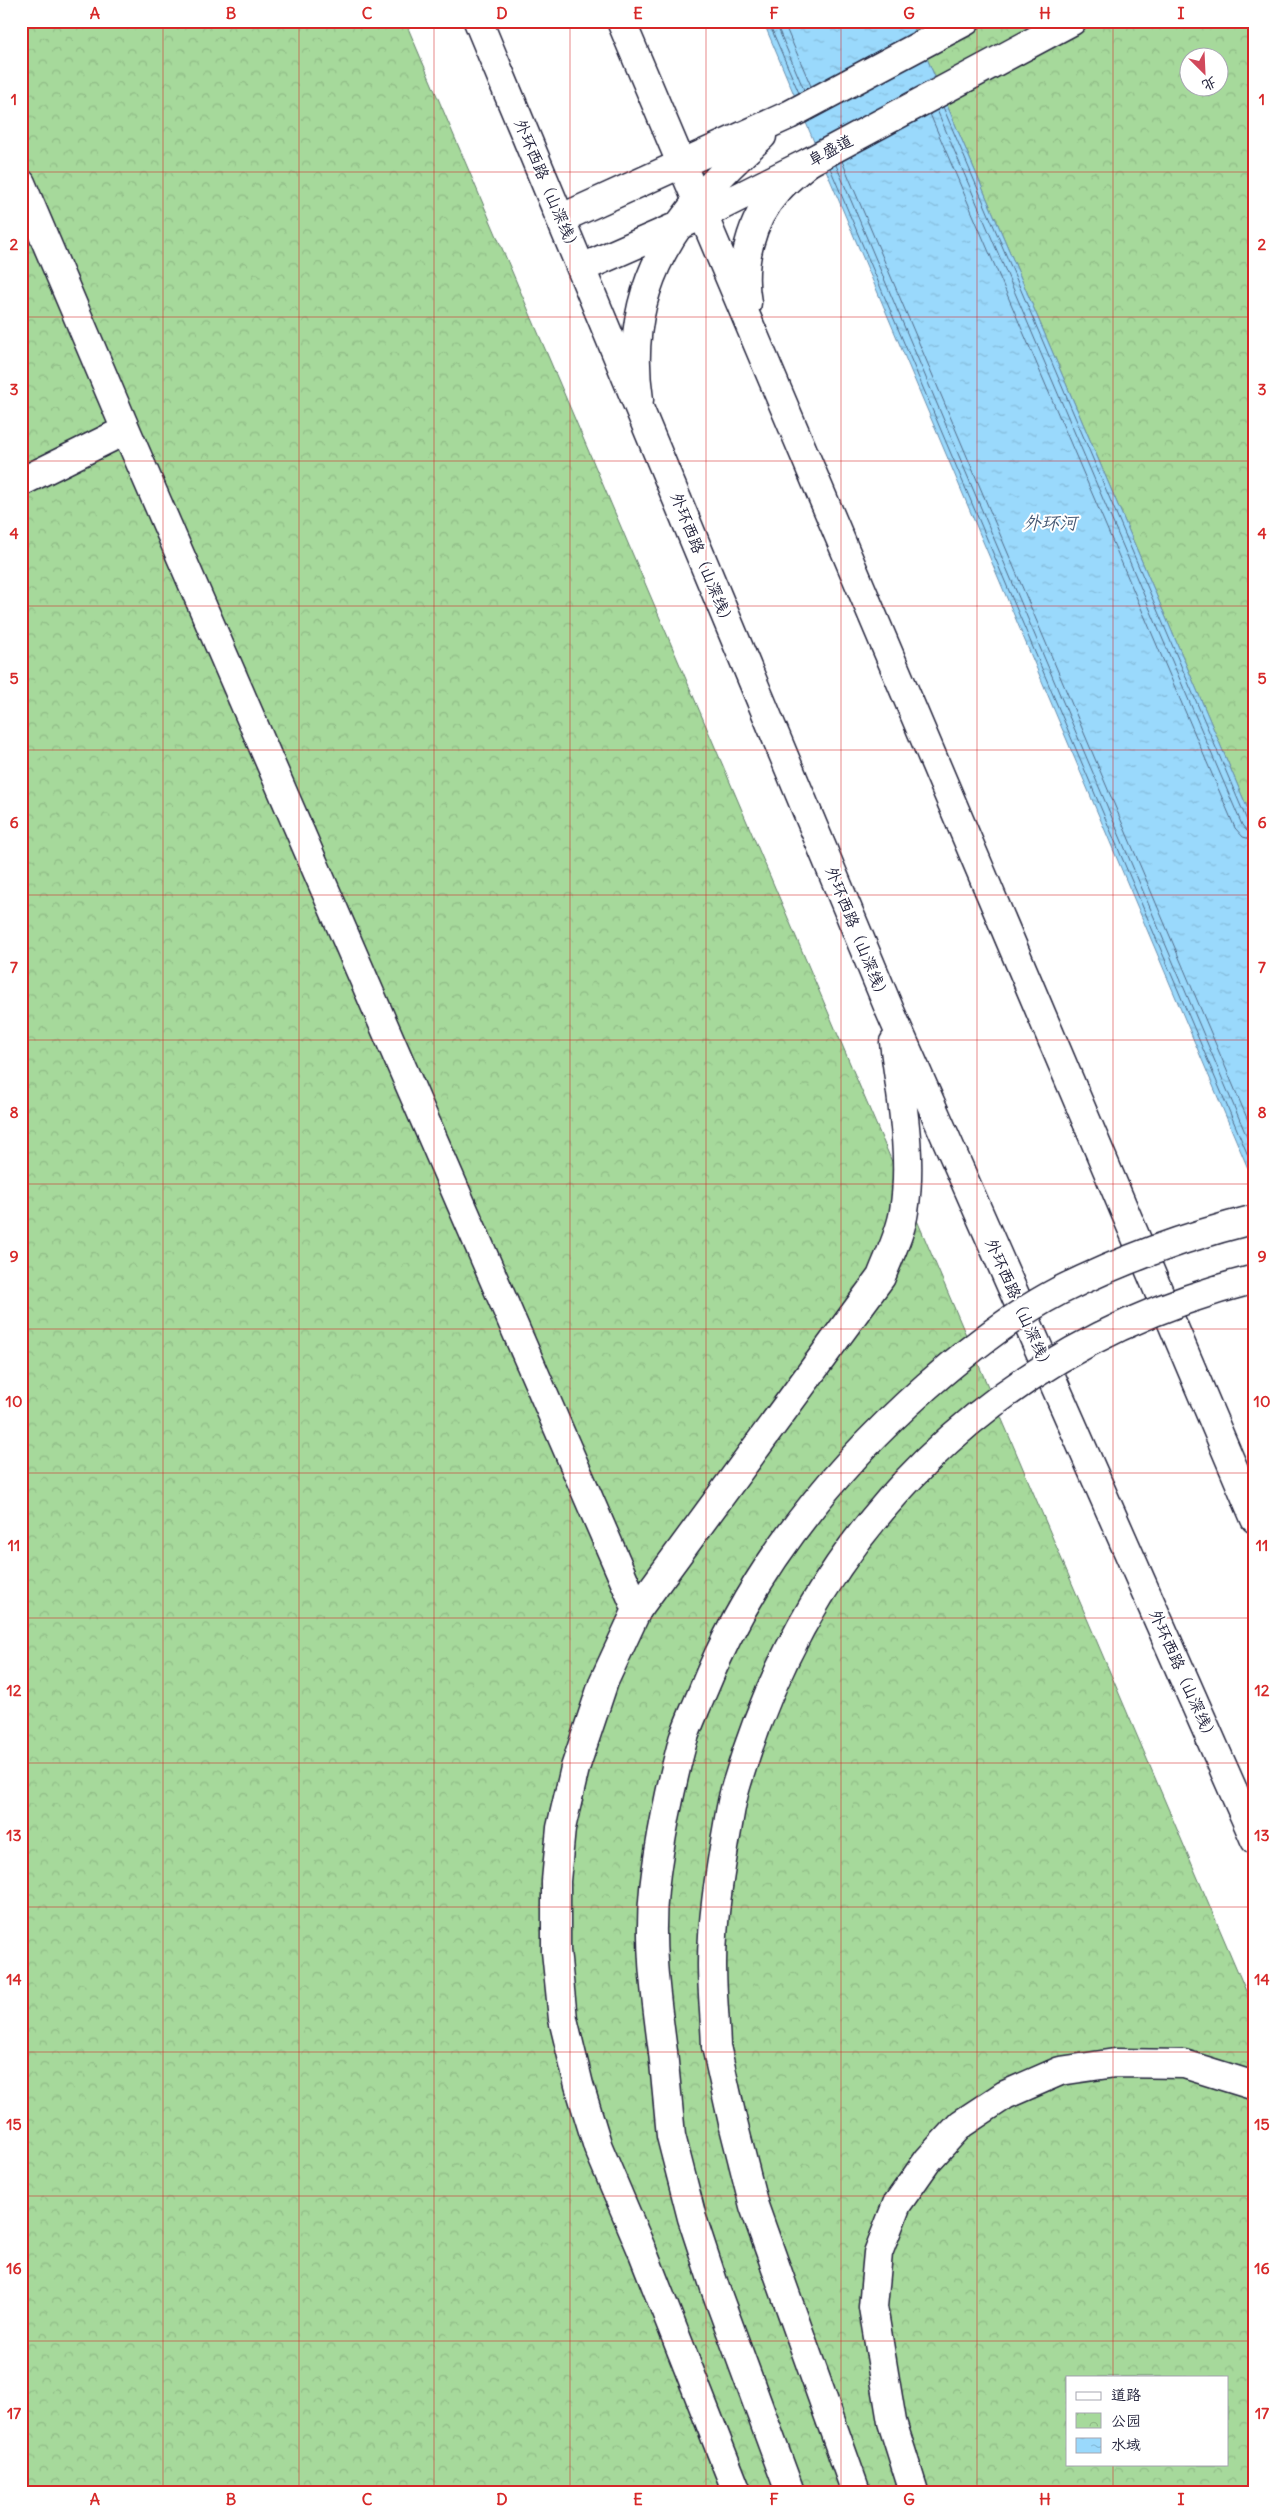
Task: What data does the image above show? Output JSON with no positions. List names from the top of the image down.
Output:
{
  "streets": {
    "main road": ["阜盛道", "外环西路（山深线）"]
  },
  "crossings": [
    ["阜盛道", "外环西路（山深线）"]
  ],
  "water": ["外环河"],
  "legend": ["道路", "公园", "水域"],
  "north": "bottom right",
  "grid": {
    "columns": [
      "A",
      "B",
      "C",
      "D",
      "E",
      "F",
      "G",
      "H",
      "I"
    ],
    "rows": [
      "1",
      "2",
      "3",
      "4",
      "5",
      "6",
      "7",
      "8",
      "9",
      "10",
      "11",
      "12",
      "13",
      "14",
      "15",
      "16",
      "17"
    ]
  }
}
